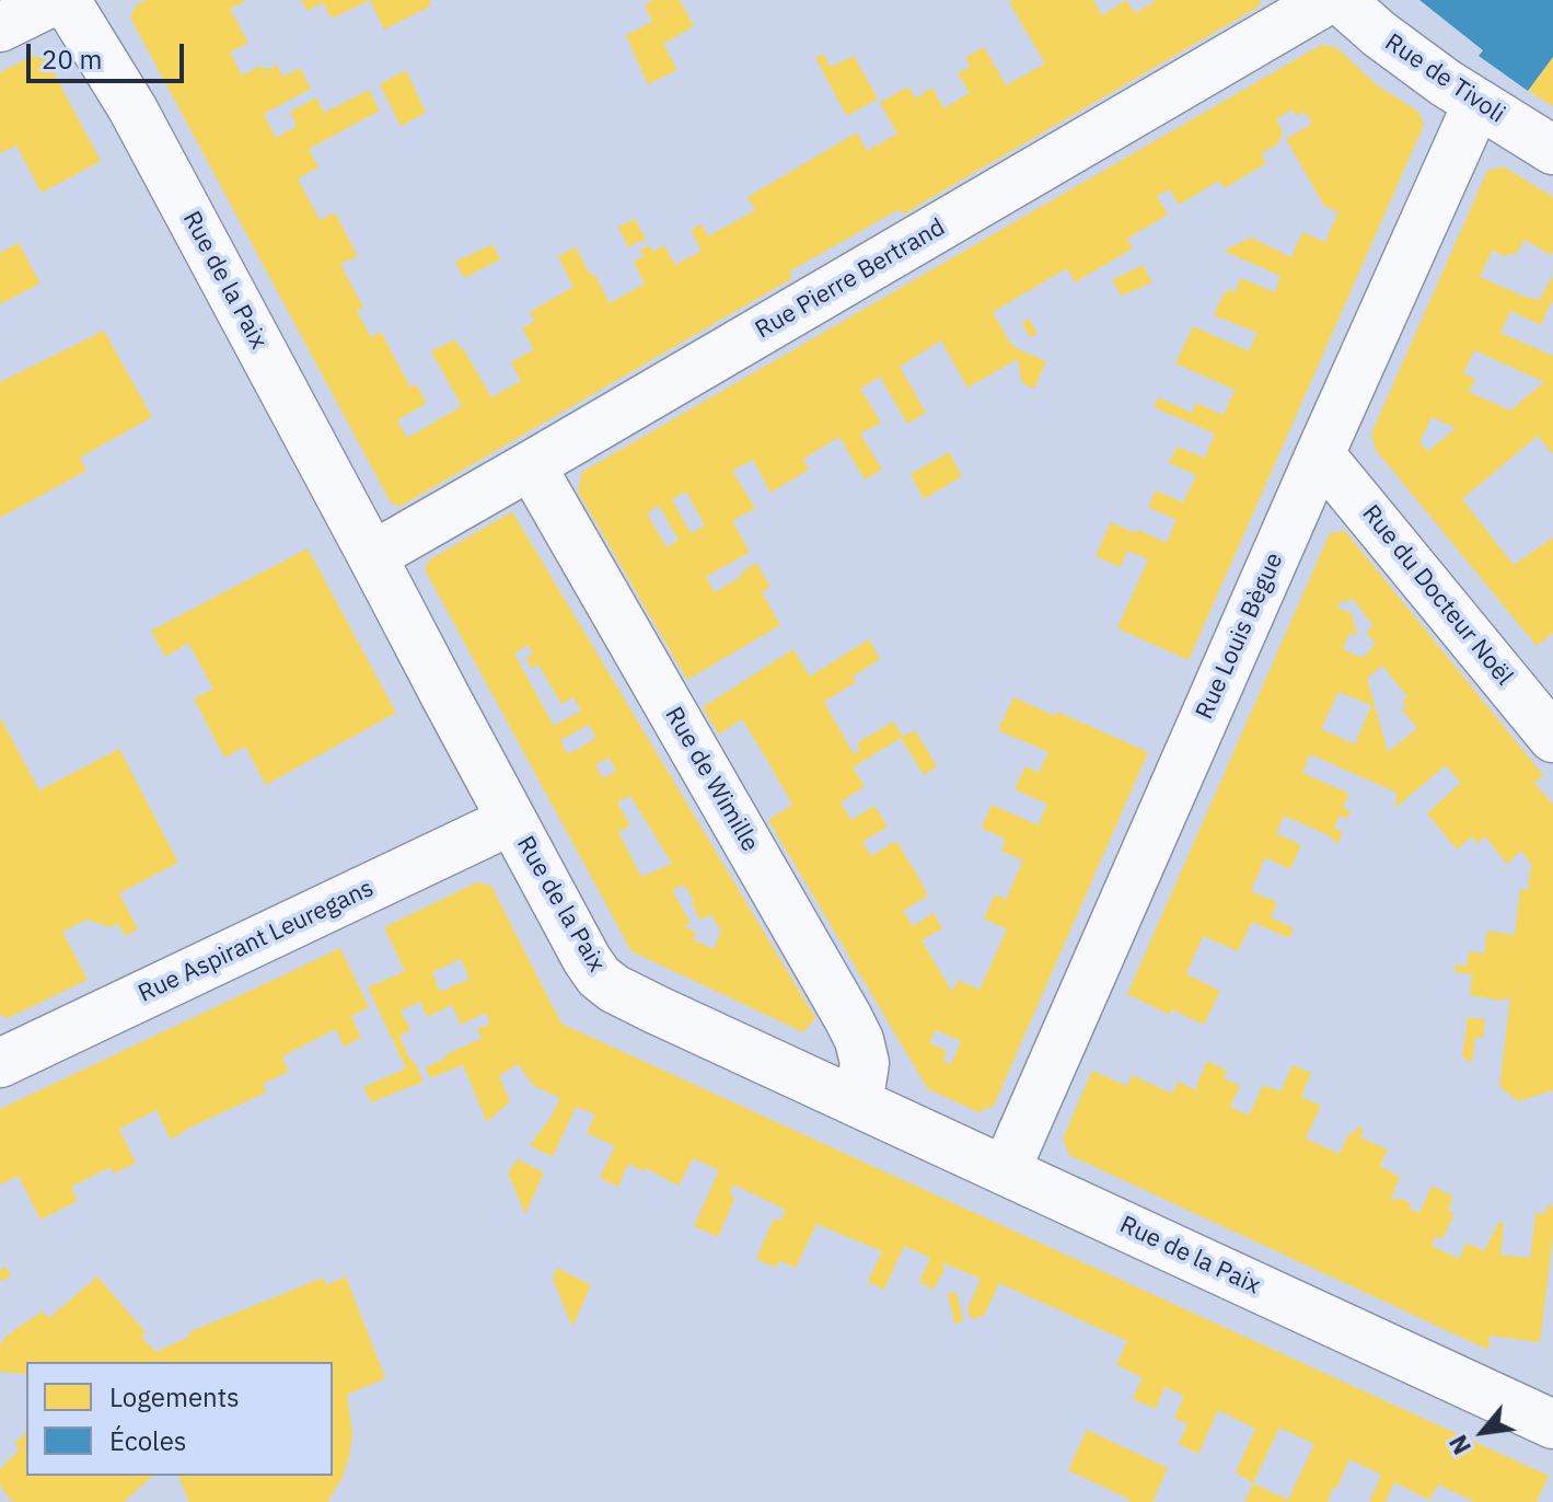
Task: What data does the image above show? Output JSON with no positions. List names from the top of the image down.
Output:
{
  "streets": {
    "street": [
      "Rue de Tivoli",
      "Rue Pierre Bertrand",
      "Rue de la Paix",
      "Rue du Docteur Noël",
      "Rue Louis Bègue",
      "Rue de Wimille",
      "Rue Aspirant Leuregans"
    ]
  },
  "crossings": [
    ["Rue de Tivoli", "Rue Louis Bègue"],
    ["Rue Pierre Bertrand", "Rue de la Paix"],
    ["Rue Pierre Bertrand", "Rue de Wimille"],
    ["Rue de la Paix", "Rue Louis Bègue"],
    ["Rue de la Paix", "Rue de Wimille"],
    ["Rue de la Paix", "Rue Aspirant Leuregans"],
    ["Rue du Docteur Noël", "Rue Louis Bègue"]
  ],
  "legend": ["Logements", "Écoles"],
  "scale_bar": "20 m",
  "north": "bottom left"
}
